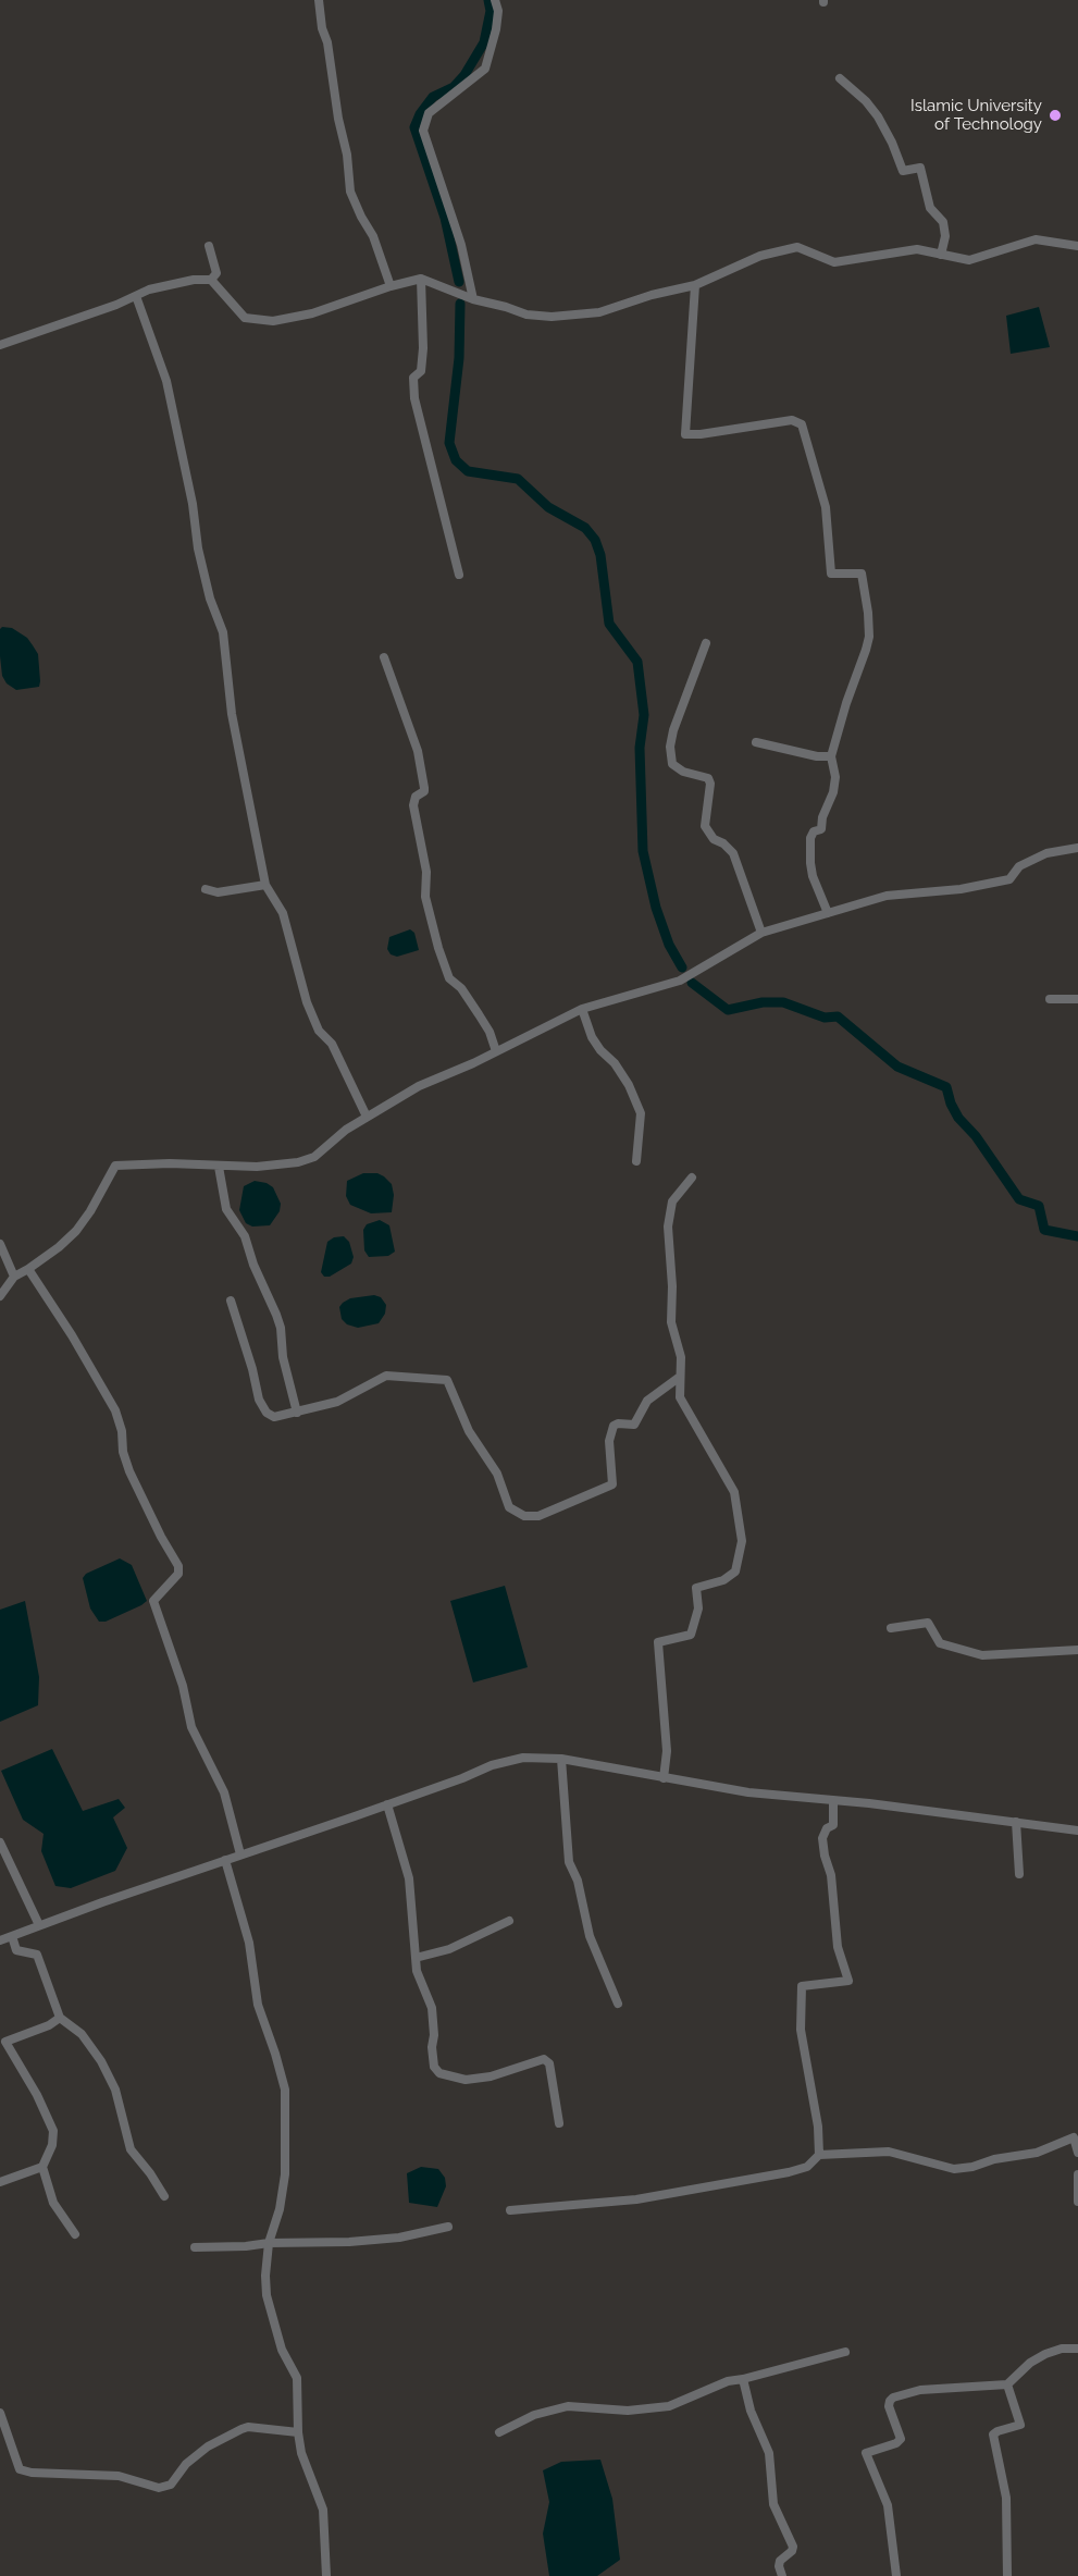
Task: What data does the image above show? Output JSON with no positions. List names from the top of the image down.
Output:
{
  "places": ["Islamic University of Technology"]
}
